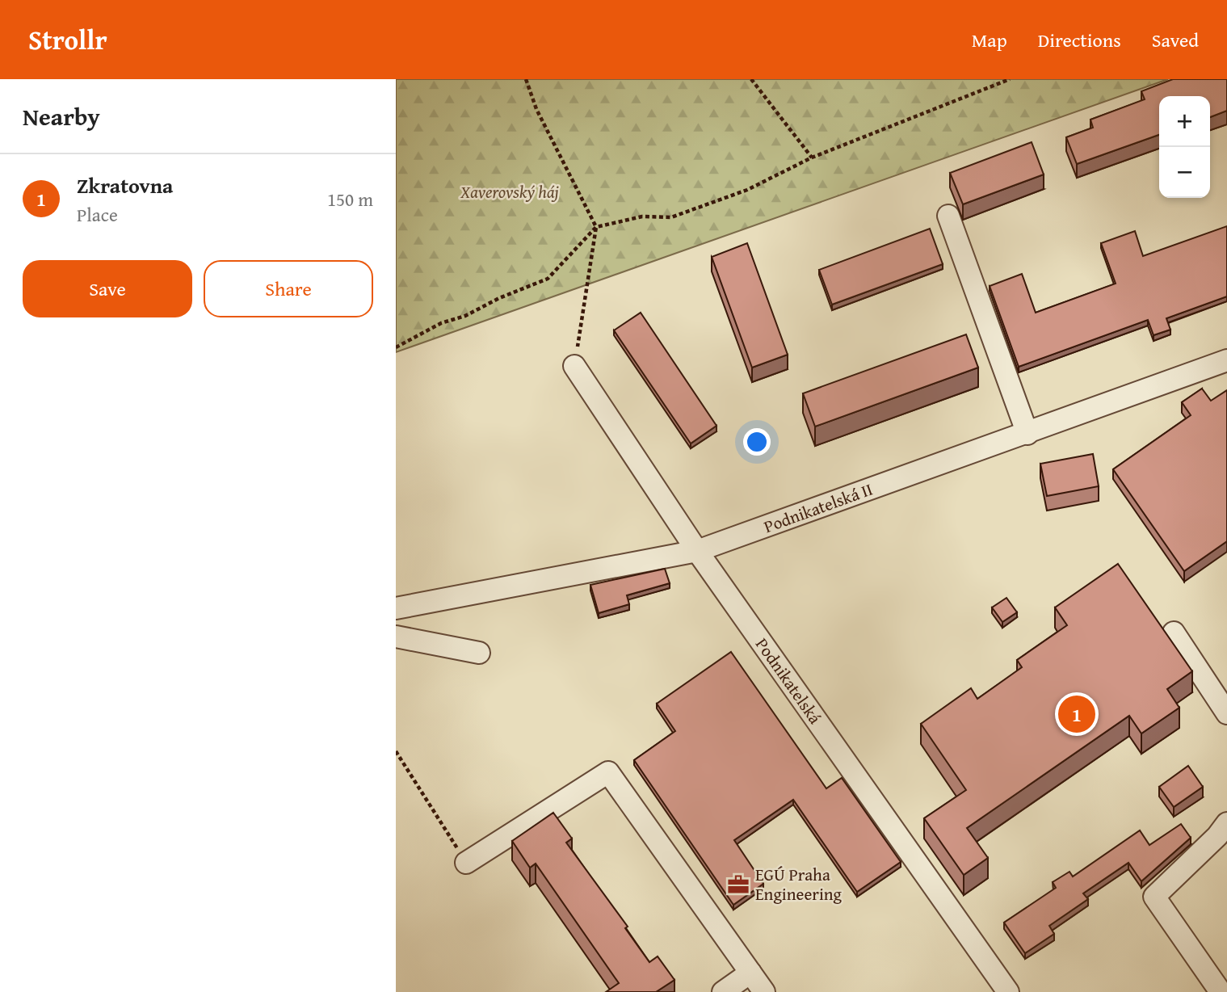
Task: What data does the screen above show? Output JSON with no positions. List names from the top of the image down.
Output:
{
  "streets": {
    "lane": ["Podnikatelská Ⅱ", "Podnikatelská"]
  },
  "crossings": [
    ["Podnikatelská Ⅱ", "Podnikatelská"]
  ],
  "parks": ["Xaverovský háj"],
  "places": {
    "office": ["EGÚ Praha Engineering"]
  },
  "page": {
    "header": "Strollr",
    "nav": ["Map", "Directions", "Saved"],
    "heading": "Nearby",
    "map_buttons": ["+", "−"],
    "list": [
      {
        "mark": "1",
        "name": "Zkratovna",
        "note": "Place",
        "value": "150 m"
      }
    ],
    "buttons": ["Save", "Share"],
    "pins": "1"
  }
}
